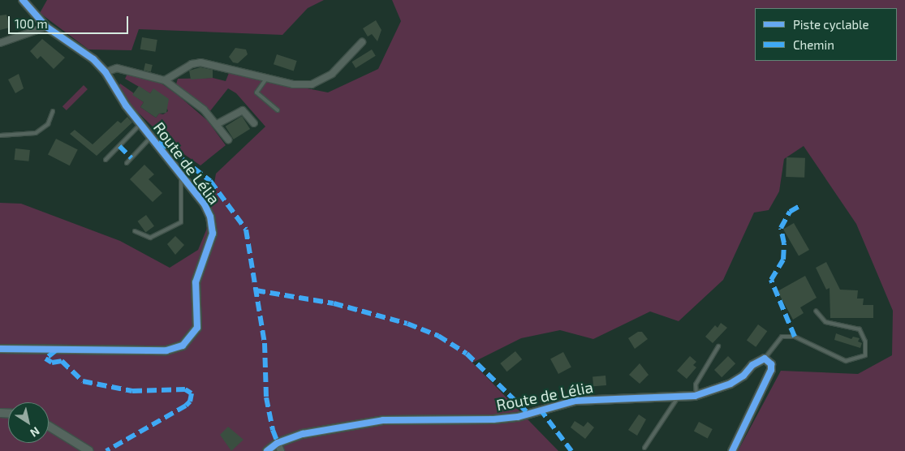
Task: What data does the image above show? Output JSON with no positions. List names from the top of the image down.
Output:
{
  "streets": {
    "street": ["Route de Lélia"]
  },
  "legend": ["Piste cyclable", "Chemin"],
  "scale_bar": "100 m",
  "north": "bottom right"
}
